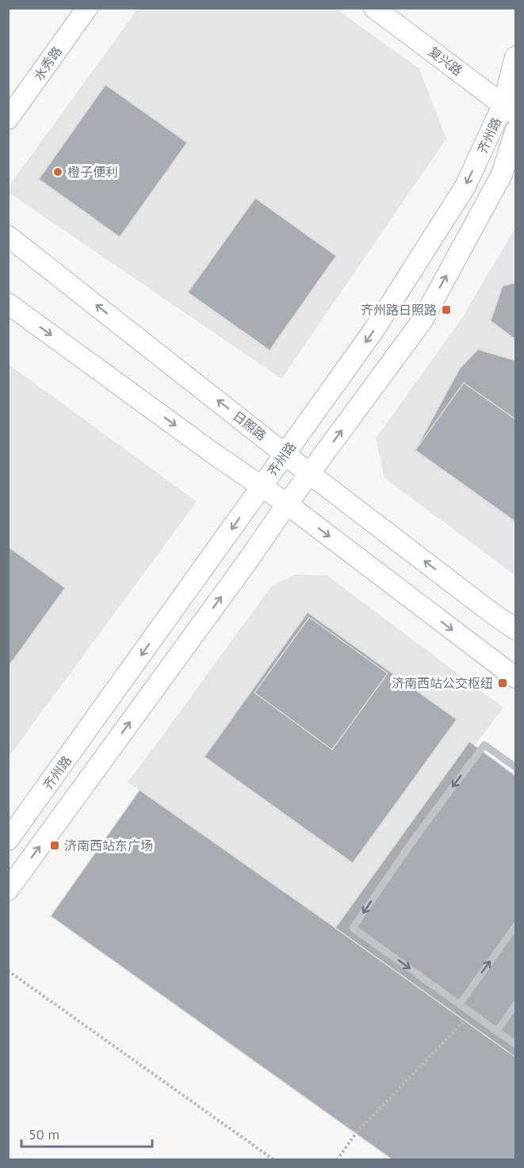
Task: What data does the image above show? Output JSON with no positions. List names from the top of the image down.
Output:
{
  "streets": {
    "main road": [
      "复兴路",
      "水秀路",
      "齐州路",
      "日照路"
    ]
  },
  "crossings": [
    ["复兴路", "齐州路"],
    ["齐州路", "日照路"]
  ],
  "places": {
    "other": ["橙子便利"],
    "transit": ["齐州路日照路", "济南西站公交枢纽", "济南西站东广场"]
  },
  "scale_bar": "50 m"
}
